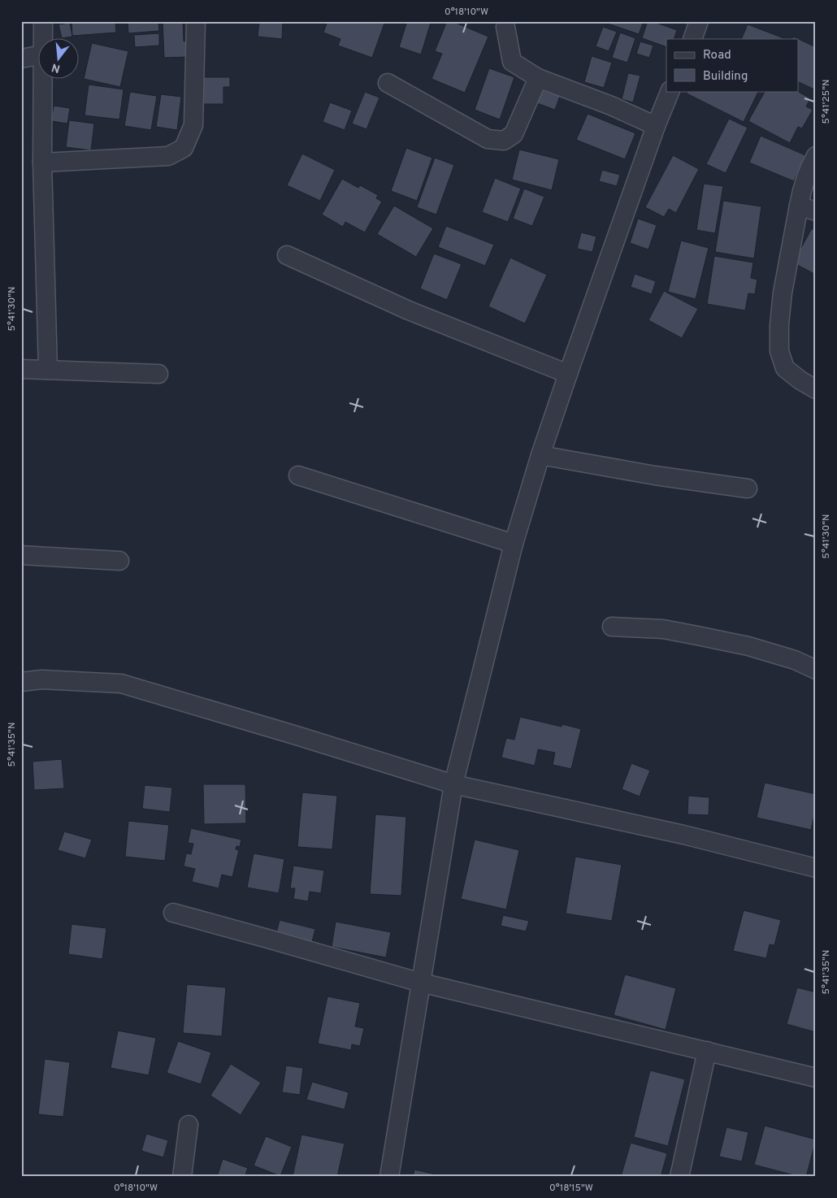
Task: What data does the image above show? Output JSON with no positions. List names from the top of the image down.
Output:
{
  "legend": ["Road", "Building"],
  "north": "bottom",
  "coordinates": [
    "0°18'10\"W",
    "5°41'25\"N",
    "5°41'30\"N",
    "5°41'35\"N",
    "0°18'15\"W"
  ]
}
